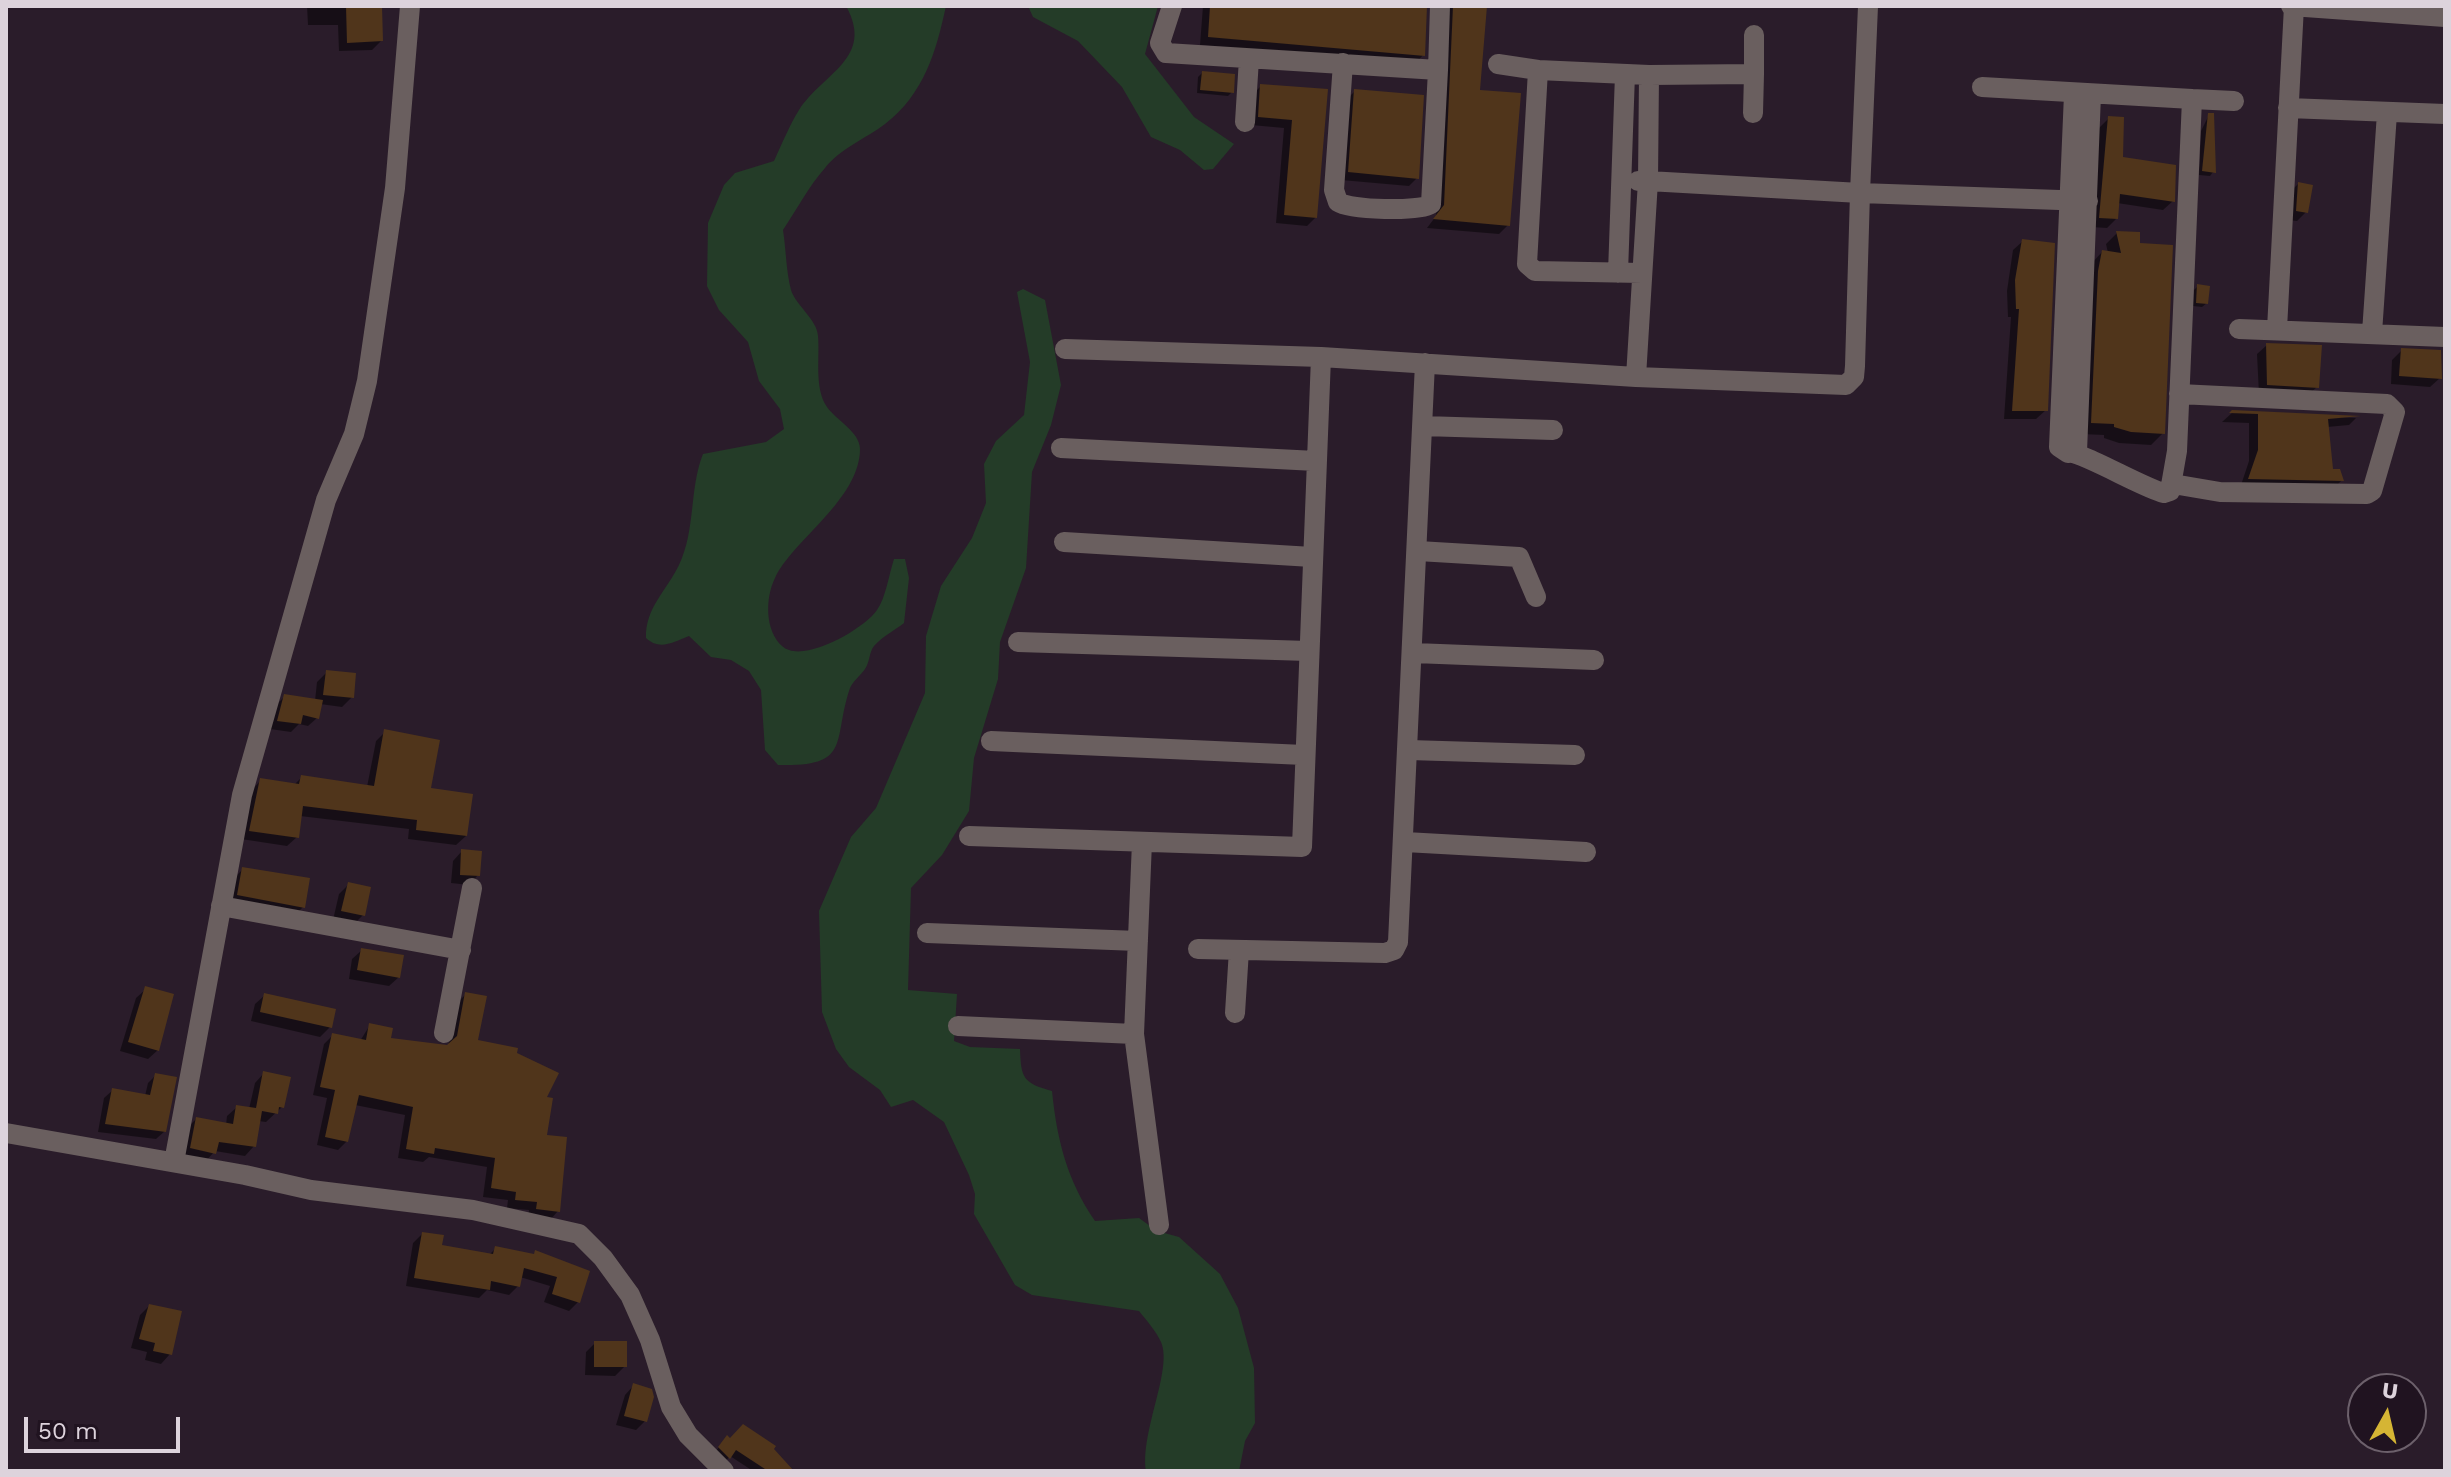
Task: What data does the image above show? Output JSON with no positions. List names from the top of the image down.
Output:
{
  "scale_bar": "50 m",
  "north": "top"
}
